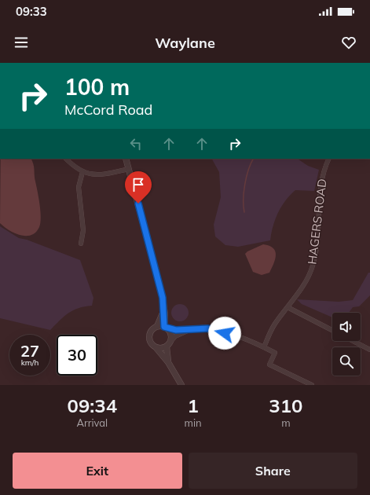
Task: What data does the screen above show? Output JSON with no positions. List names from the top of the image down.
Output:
{
  "streets": {
    "street": ["HAGERS ROAD"]
  },
  "page": {
    "status": "09:33",
    "header": "Waylane",
    "turn": ["100 m", "McCord Road"],
    "speed": "27 km/h",
    "limit": "30",
    "eta": [
      "09:34",
      "Arrival",
      "1",
      "min",
      "310",
      "m"
    ],
    "buttons": ["Exit", "Share"]
  }
}
